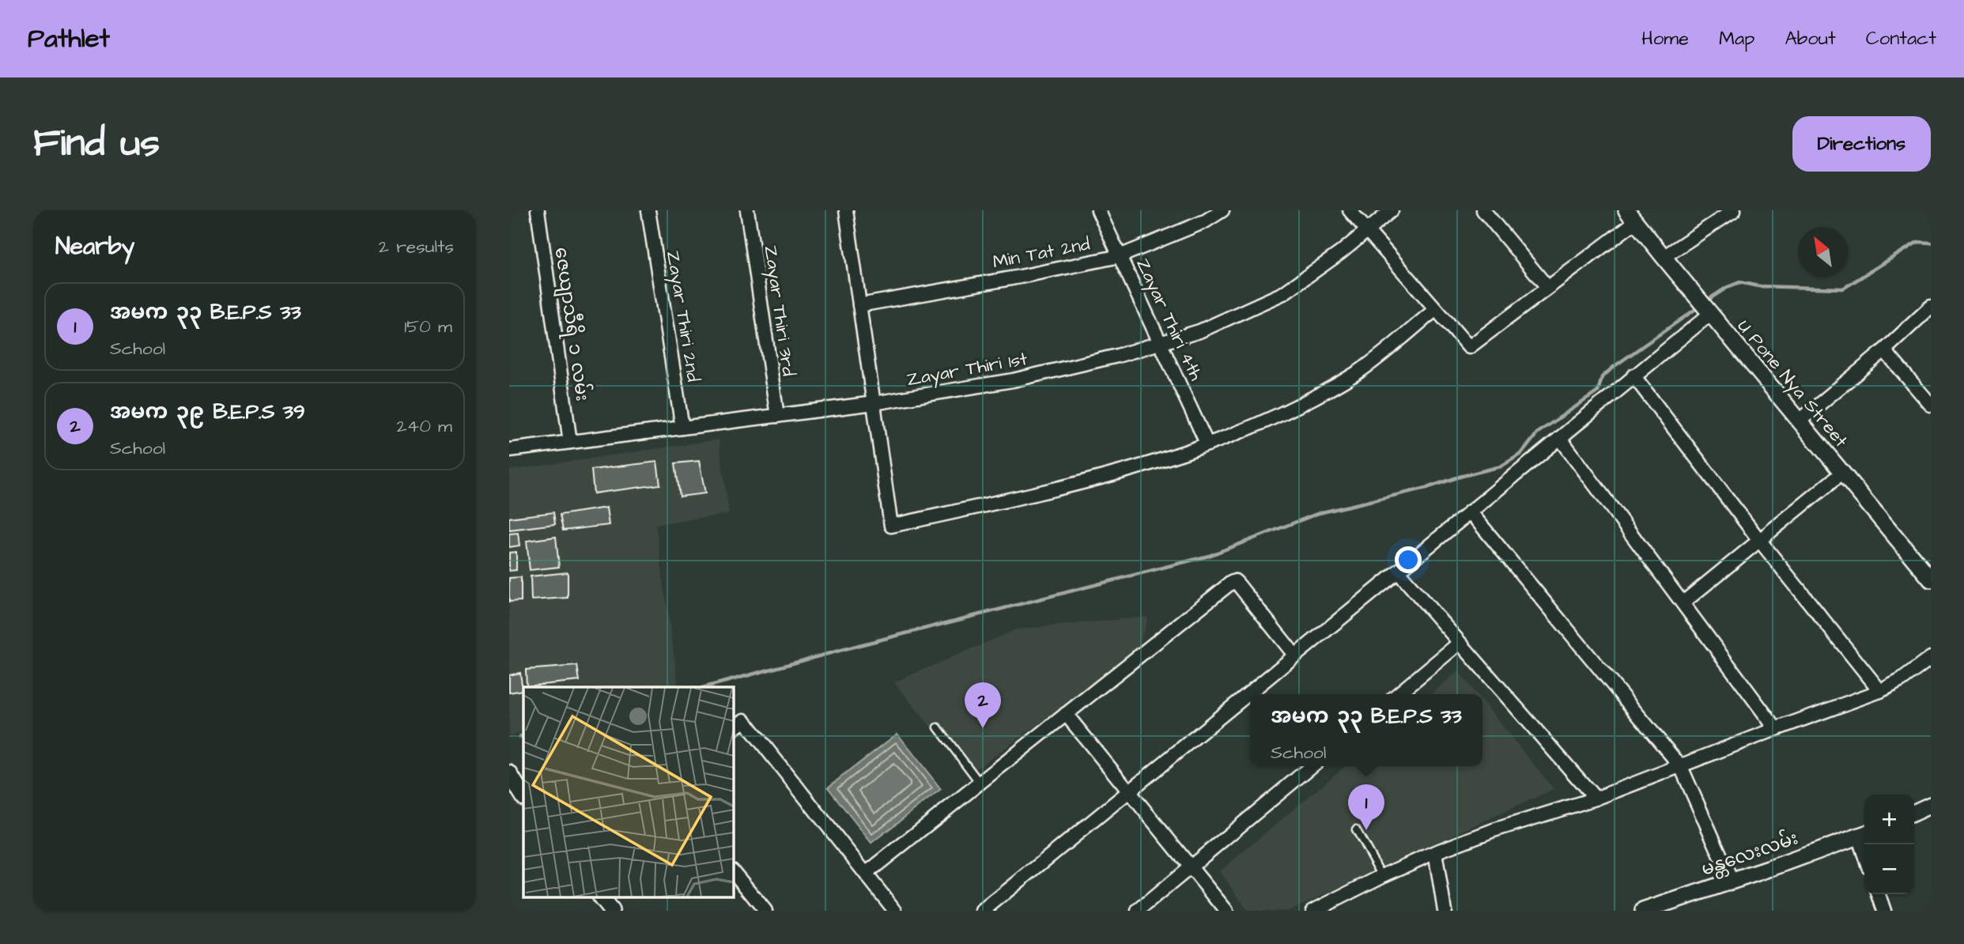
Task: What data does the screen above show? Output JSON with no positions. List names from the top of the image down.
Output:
{
  "streets": {
    "street": [
      "Min Tat 2nd",
      "Zayar Thiri 3rd",
      "Zayar Thiri 2nd",
      "Zayar Thiri 4th",
      "ဇေယျာသီရိ ၁ လမ်း",
      "Zayar Thiri 1st",
      "U Pone Nya Street",
      "မန္တလေးလမ်း"
    ]
  },
  "crossings": [
    ["Min Tat 2nd", "Zayar Thiri 4th"],
    ["Zayar Thiri 3rd", "Zayar Thiri 1st"],
    ["Zayar Thiri 2nd", "Zayar Thiri 1st"],
    ["Zayar Thiri 4th", "Zayar Thiri 1st"],
    ["ဇေယျာသီရိ ၁ လမ်း", "Zayar Thiri 1st"]
  ],
  "north": "top left",
  "page": {
    "header": "Pathlet",
    "nav": [
      "Home",
      "Map",
      "About",
      "Contact"
    ],
    "buttons": "Directions",
    "title": "Find us",
    "heading": ["Nearby", "2 results"],
    "list": [
      {
        "mark": "1",
        "name": "အမက ၃၃ B.E.P.S 33",
        "note": "School",
        "value": "150 m"
      },
      {
        "mark": "2",
        "name": "အမက ၃၉ B.E.P.S 39",
        "note": "School",
        "value": "240 m"
      }
    ],
    "pins": ["2", "1"],
    "popup": ["အမက ၃၃ B.E.P.S 33", "School"],
    "map_buttons": ["+", "−"]
  }
}
